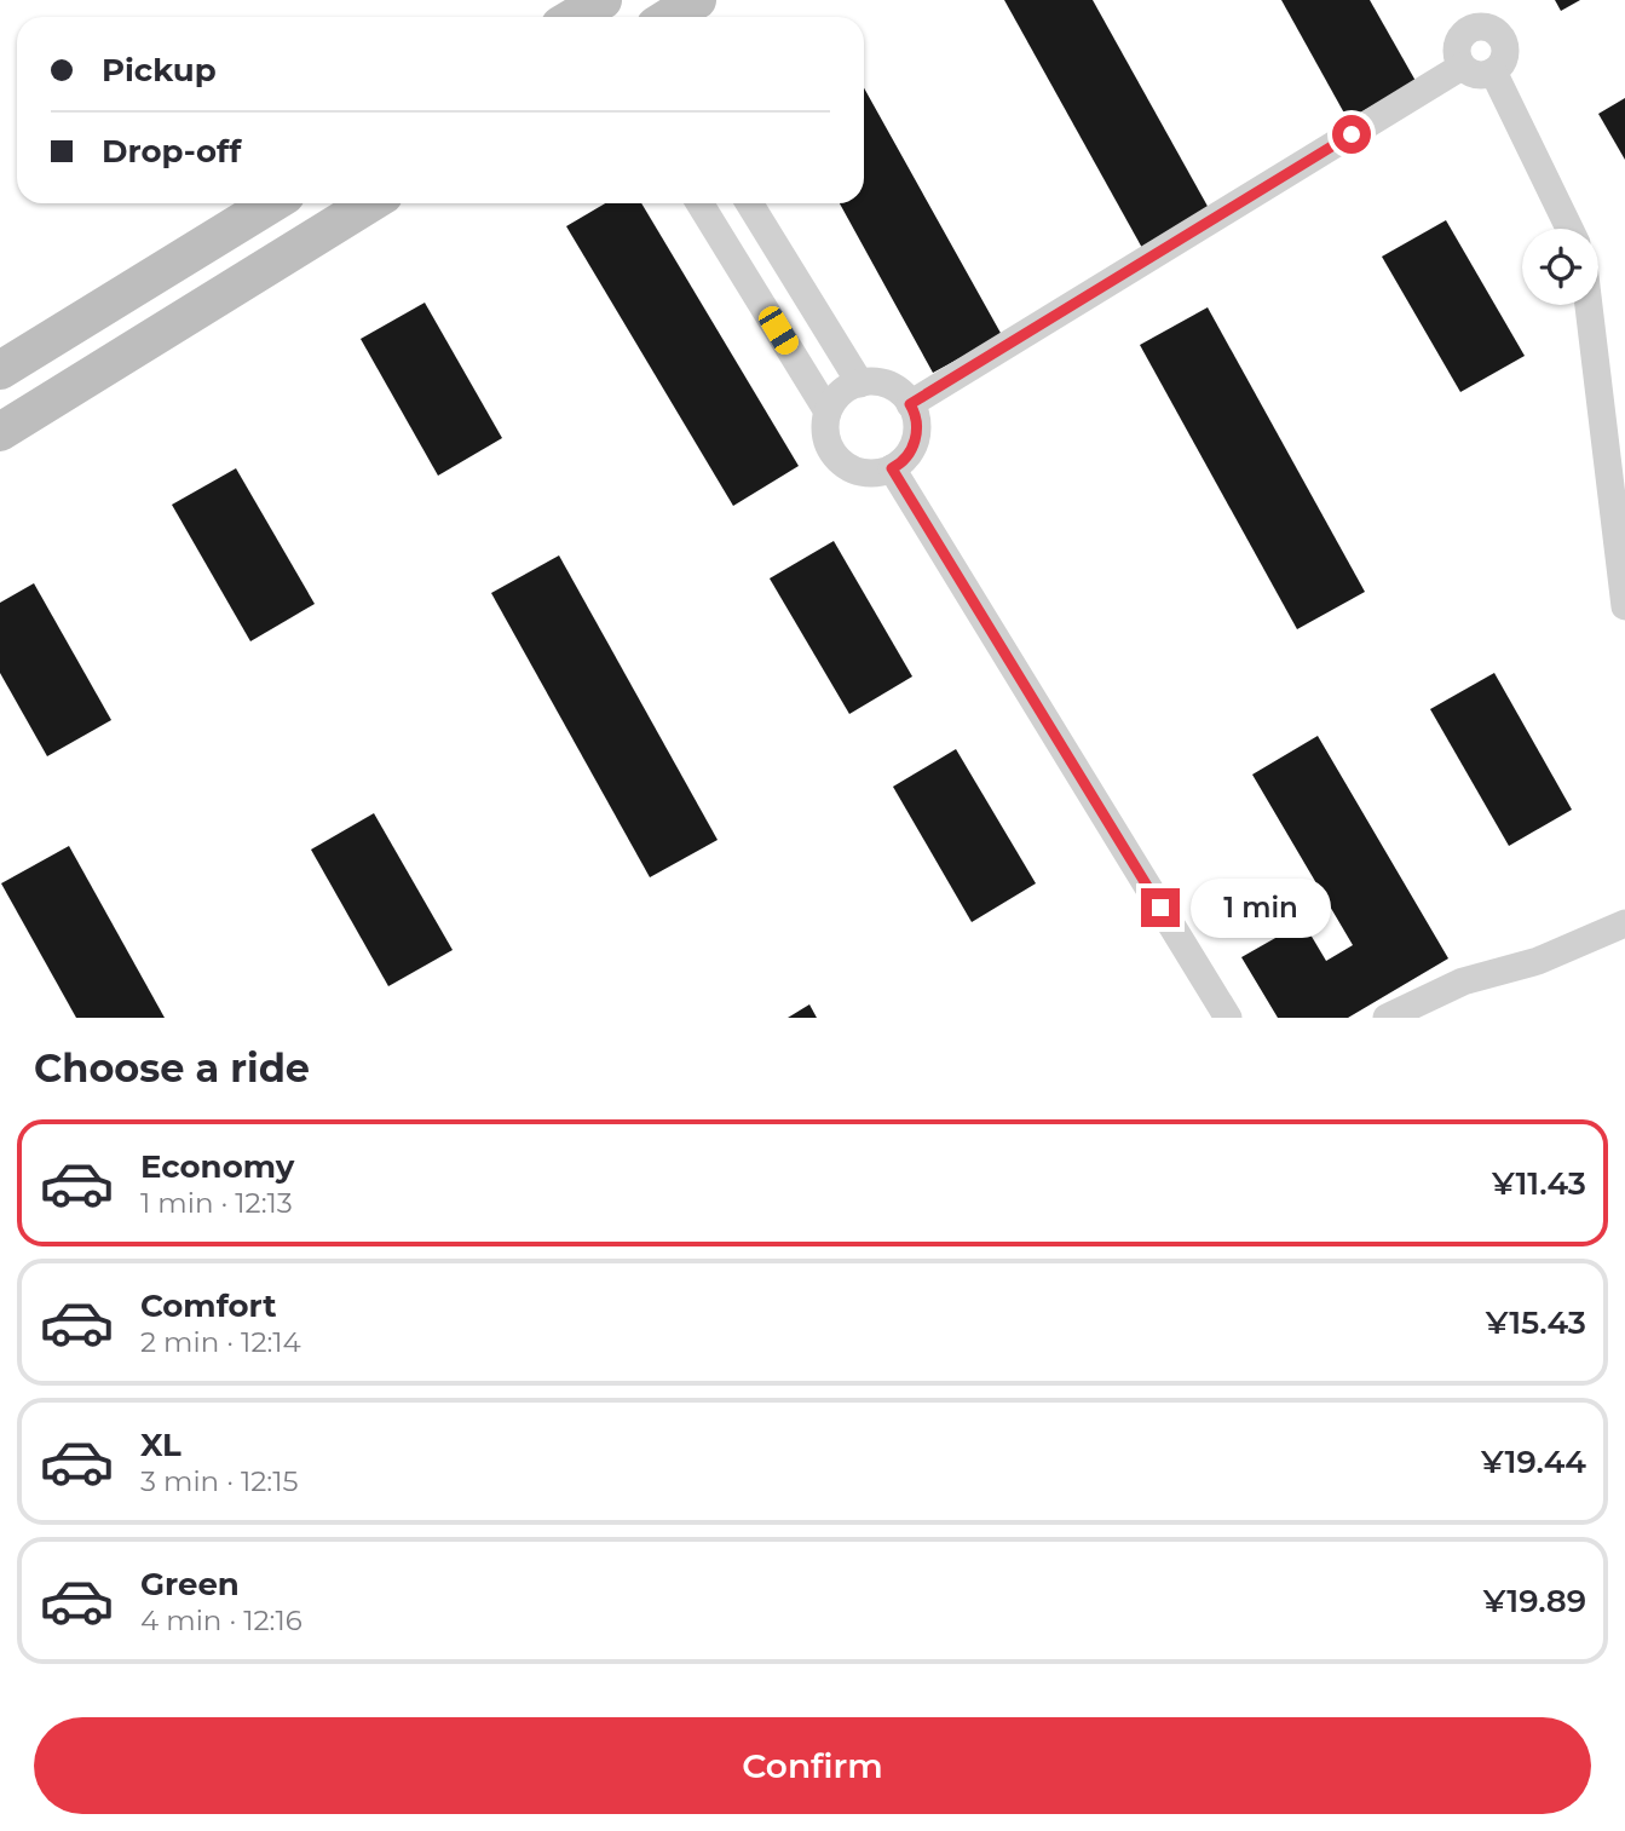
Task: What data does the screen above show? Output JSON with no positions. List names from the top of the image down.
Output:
{
  "page": {
    "banner": ["Pickup", "Drop-off"],
    "bubble": "1 min",
    "heading": "Choose a ride",
    "list": [
      {
        "name": "Economy",
        "note": "1 min · 12:13",
        "value": "¥11.43"
      },
      {
        "name": "Comfort",
        "note": "2 min · 12:14",
        "value": "¥15.43"
      },
      {
        "name": "XL",
        "note": "3 min · 12:15",
        "value": "¥19.44"
      },
      {
        "name": "Green",
        "note": "4 min · 12:16",
        "value": "¥19.89"
      }
    ],
    "buttons": "Confirm"
  }
}
